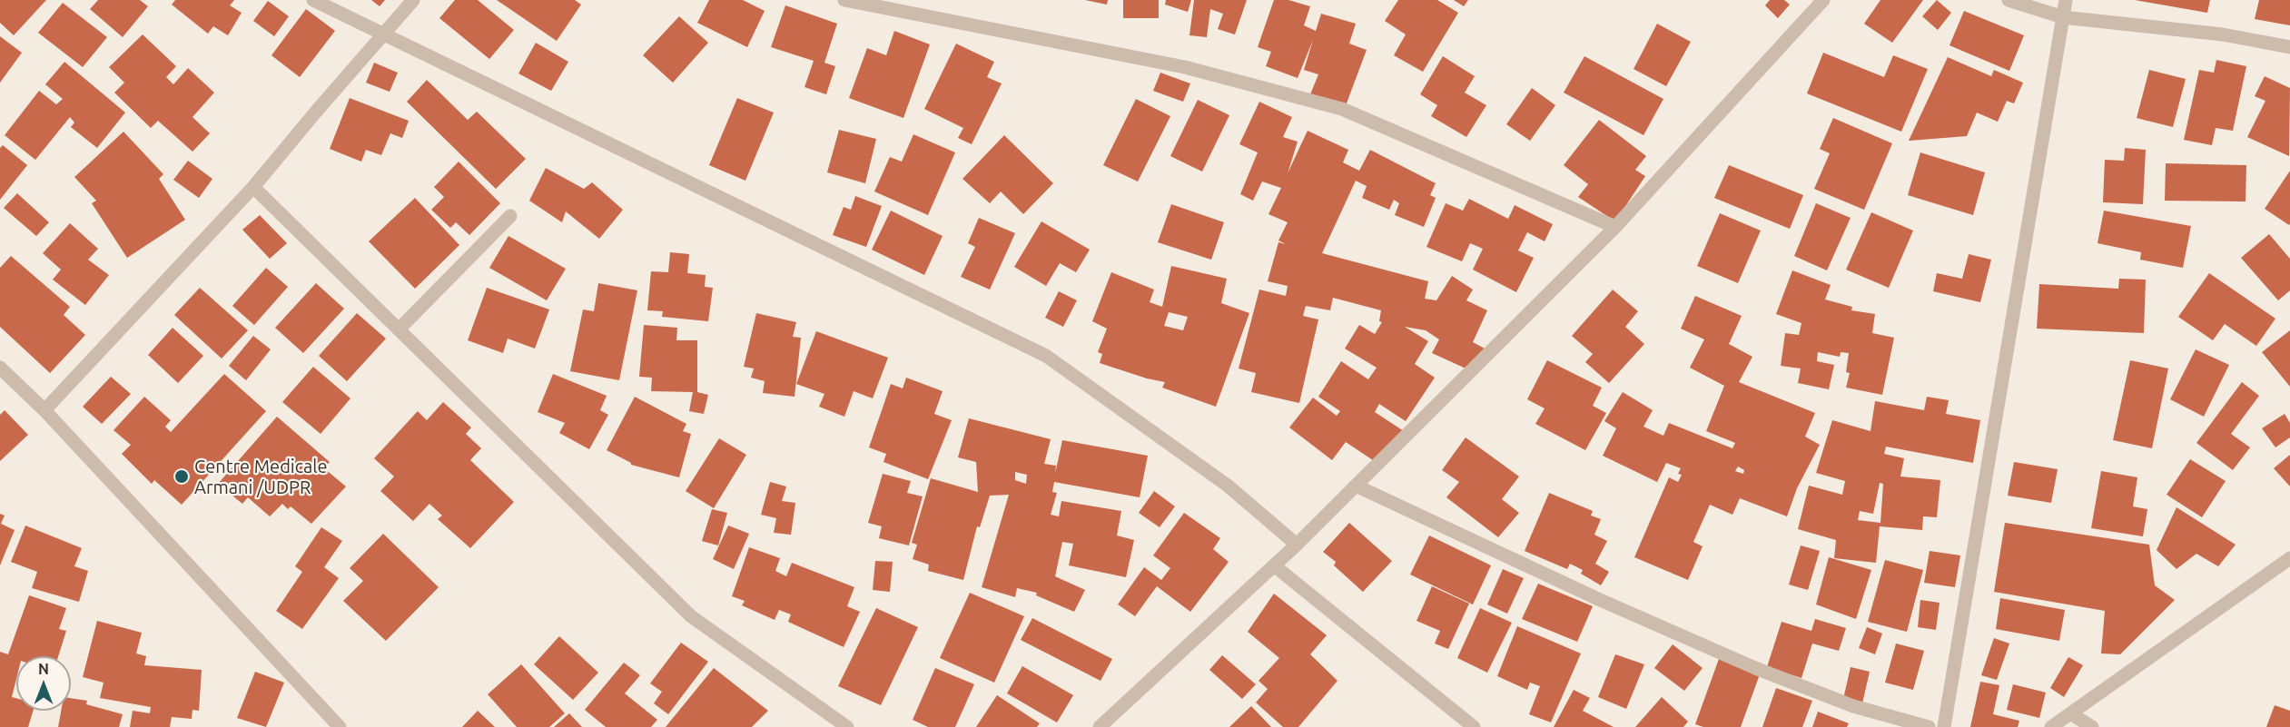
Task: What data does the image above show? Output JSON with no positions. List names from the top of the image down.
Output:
{
  "places": ["Centre Medicale Armani /UDPR"],
  "north": "top"
}
